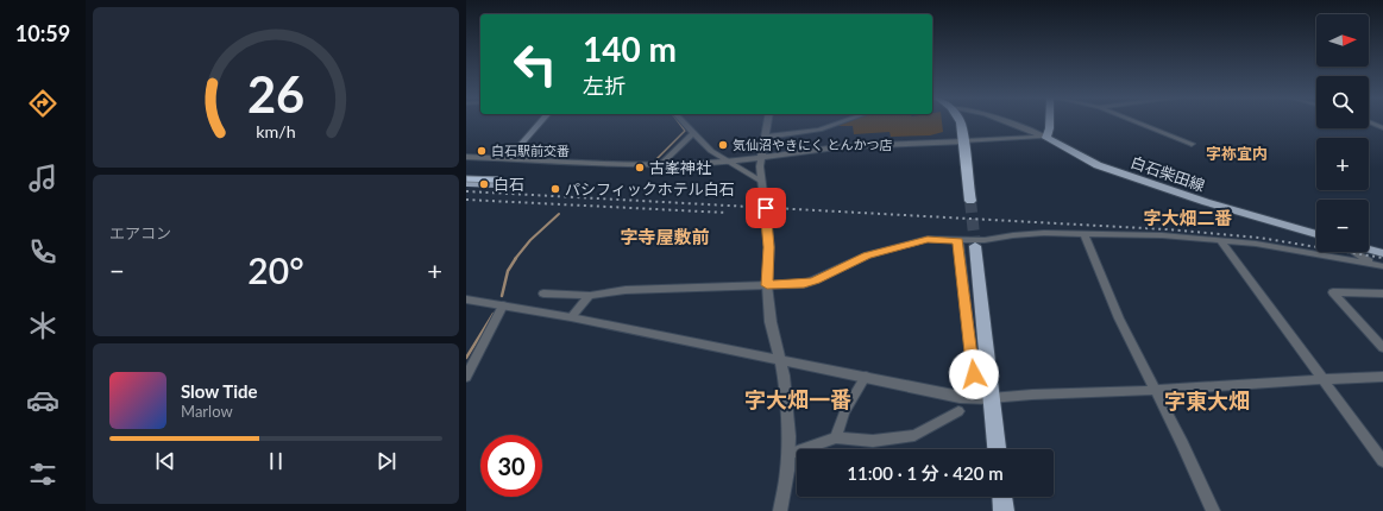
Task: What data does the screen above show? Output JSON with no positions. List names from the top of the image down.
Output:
{
  "streets": {
    "main road": ["白石柴田線"]
  },
  "districts": [
    "字祢宜内",
    "字大畑二番",
    "字寺屋敷前",
    "字大畑一番",
    "字東大畑"
  ],
  "places": [
    "気仙沼やきにく とんかつ店",
    "白石駅前交番",
    "古峯神社",
    "白石",
    "パシフィックホテル白石"
  ],
  "north": "right",
  "page": {
    "tabs": "10:59",
    "map_buttons": ["+", "−"],
    "turn": ["140 m", "左折"],
    "tile": "エアコン",
    "heat": ["−", "20°", "+"],
    "song": ["Slow Tide", "Marlow"],
    "limit": "30",
    "trip": "11:00 · 1 分 · 420 m",
    "gauge": ["26", "km/h"]
  }
}
